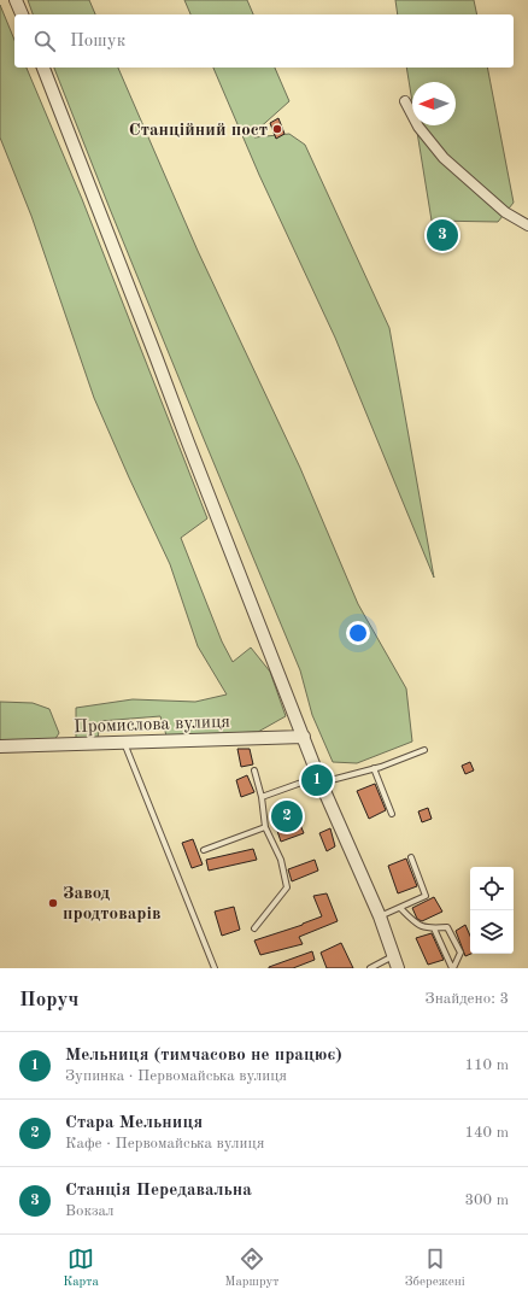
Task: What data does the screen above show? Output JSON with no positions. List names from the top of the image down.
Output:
{
  "streets": {
    "street": ["Промислова вулиця"]
  },
  "places": ["Станційний пост", "Завод продтоварів"],
  "north": "left",
  "page": {
    "search": "Пошук",
    "pins": ["3", "1", "2"],
    "heading": ["Поруч", "Знайдено: 3"],
    "list": [
      {
        "mark": "1",
        "name": "Мельниця (тимчасово не працює)",
        "note": "Зупинка · Первомайська вулиця",
        "value": "110 m"
      },
      {
        "mark": "2",
        "name": "Стара Мельниця",
        "note": "Кафе · Первомайська вулиця",
        "value": "140 m"
      },
      {
        "mark": "3",
        "name": "Станція Передавальна",
        "note": "Вокзал",
        "value": "300 m"
      }
    ],
    "nav": ["Карта", "Маршрут", "Збережені"]
  }
}
